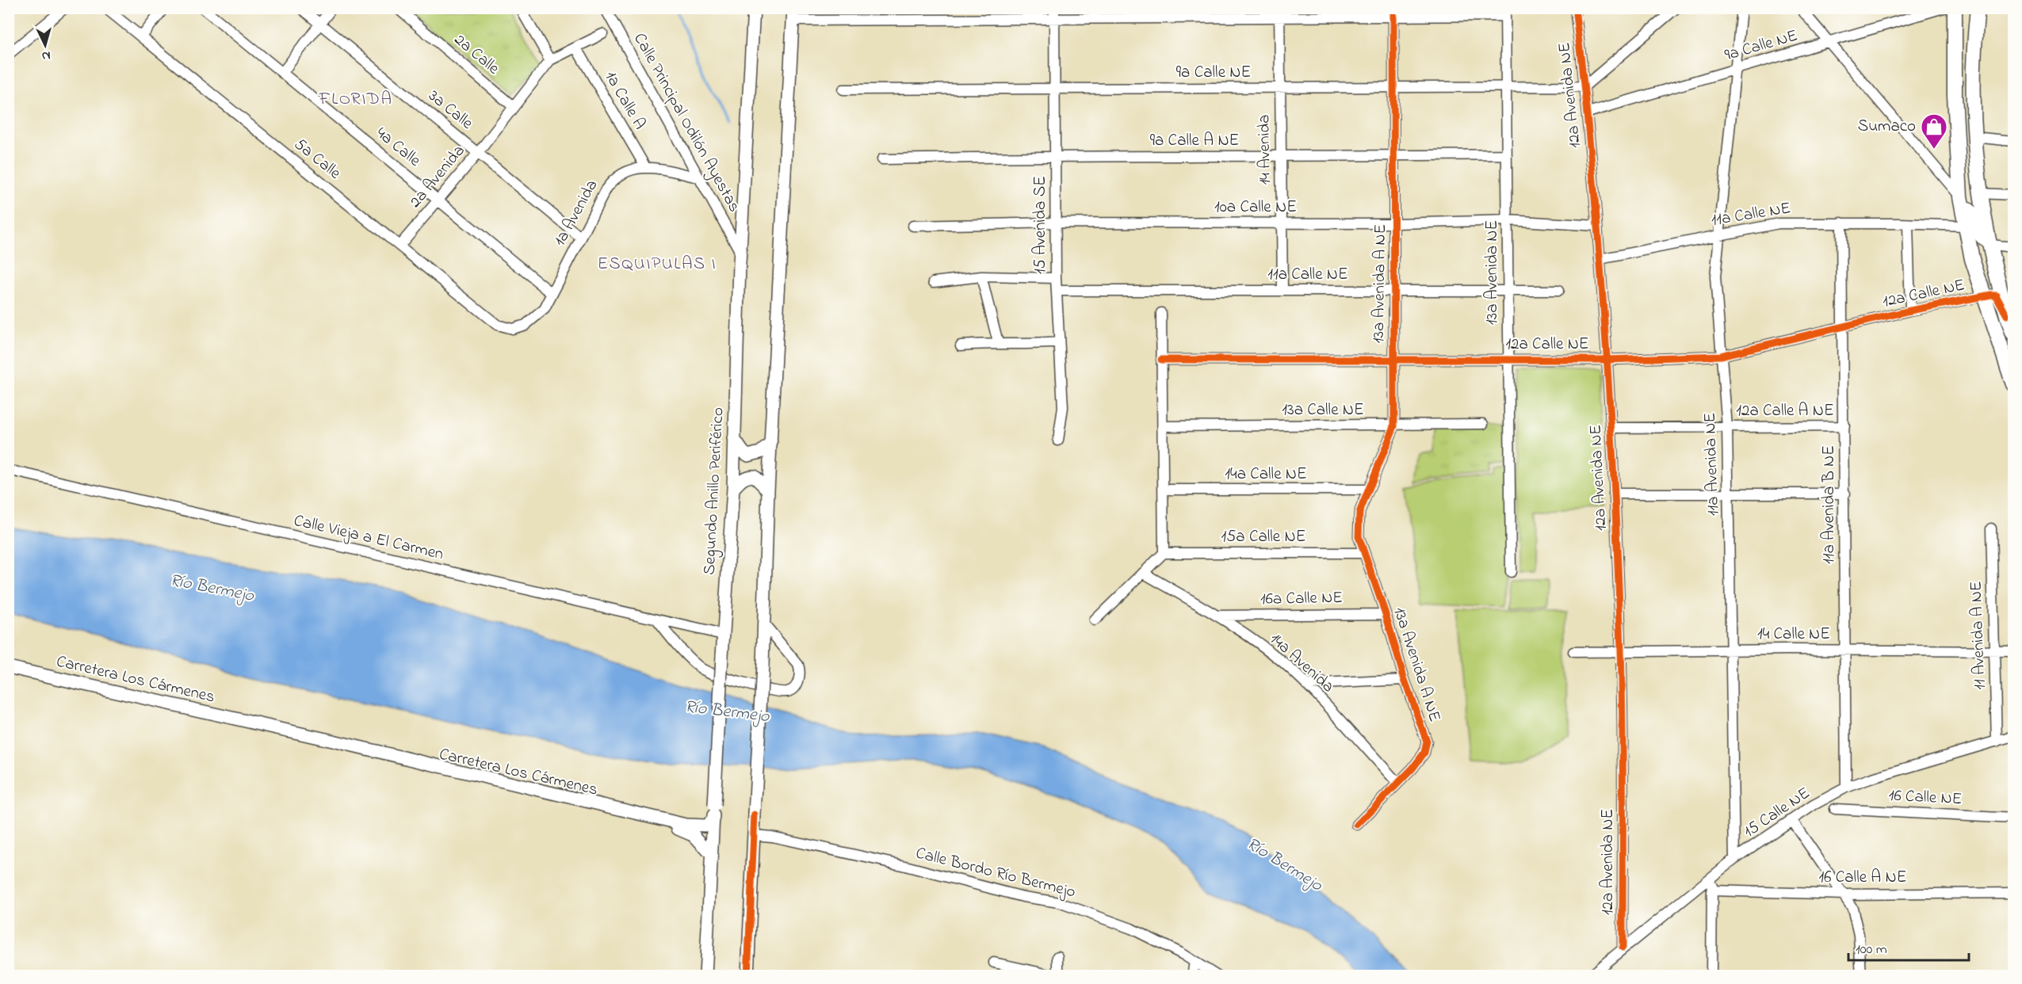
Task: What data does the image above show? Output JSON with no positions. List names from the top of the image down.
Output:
{
  "streets": {
    "main road": ["Segundo Anillo Periférico", "Carretera Los Cármenes"],
    "street": [
      "9a Calle NE",
      "2a Calle",
      "12a Avenida NE",
      "1a Calle A",
      "3a Calle",
      "Calle Principal Odilón Ayestas",
      "9a Calle A NE",
      "4a Calle",
      "14 Avenida",
      "5a Calle",
      "2a Avenida",
      "10a Calle NE",
      "1a Avenida",
      "11a Calle NE",
      "15 Avenida SE",
      "13a Avenida NE",
      "13a Avenida A NE",
      "12a Calle NE",
      "13a Calle NE",
      "12a Calle A NE",
      "11a Avenida NE",
      "14a Calle NE",
      "11a Avenida B NE",
      "15a Calle NE",
      "Calle Vieja a El Carmen",
      "16a Calle NE",
      "14 Calle NE",
      "11 Avenida A NE",
      "14a Avenida",
      "16 Calle NE",
      "15 Calle NE",
      "Calle Bordo Río Bermejo",
      "16 Calle A NE"
    ]
  },
  "crossings": [
    ["9a Calle NE", "12a Avenida NE"],
    ["9a Calle NE", "14 Avenida"],
    ["9a Calle NE", "15 Avenida SE"],
    ["9a Calle NE", "13a Avenida NE"],
    ["9a Calle NE", "13a Avenida A NE"],
    ["9a Calle NE", "11a Avenida NE"],
    ["2a Calle", "2a Avenida"],
    ["12a Avenida NE", "10a Calle NE"],
    ["12a Avenida NE", "11a Calle NE"],
    ["12a Avenida NE", "12a Calle NE"],
    ["12a Avenida NE", "12a Calle A NE"],
    ["12a Avenida NE", "14 Calle NE"],
    ["12a Avenida NE", "15 Calle NE"],
    ["1a Calle A", "2a Avenida"],
    ["1a Calle A", "1a Avenida"],
    ["3a Calle", "2a Avenida"],
    ["3a Calle", "1a Avenida"],
    ["Calle Principal Odilón Ayestas", "1a Avenida"],
    ["Calle Principal Odilón Ayestas", "Segundo Anillo Periférico"],
    ["9a Calle A NE", "14 Avenida"],
    ["9a Calle A NE", "15 Avenida SE"],
    ["9a Calle A NE", "13a Avenida NE"],
    ["9a Calle A NE", "13a Avenida A NE"],
    ["4a Calle", "2a Avenida"],
    ["4a Calle", "1a Avenida"],
    ["14 Avenida", "10a Calle NE"],
    ["14 Avenida", "11a Calle NE"],
    ["5a Calle", "2a Avenida"],
    ["5a Calle", "1a Avenida"],
    ["10a Calle NE", "15 Avenida SE"],
    ["10a Calle NE", "13a Avenida NE"],
    ["10a Calle NE", "13a Avenida A NE"],
    ["11a Calle NE", "15 Avenida SE"],
    ["11a Calle NE", "13a Avenida NE"],
    ["11a Calle NE", "13a Avenida A NE"],
    ["11a Calle NE", "11a Avenida NE"],
    ["11a Calle NE", "11a Avenida B NE"],
    ["13a Avenida NE", "12a Calle NE"],
    ["13a Avenida A NE", "12a Calle NE"],
    ["13a Avenida A NE", "13a Calle NE"],
    ["13a Avenida A NE", "14a Calle NE"],
    ["13a Avenida A NE", "15a Calle NE"],
    ["13a Avenida A NE", "16a Calle NE"],
    ["13a Avenida A NE", "14a Avenida"],
    ["12a Calle NE", "11a Avenida NE"],
    ["12a Calle NE", "11a Avenida B NE"],
    ["12a Calle A NE", "11a Avenida NE"],
    ["12a Calle A NE", "11a Avenida B NE"],
    ["11a Avenida NE", "14 Calle NE"],
    ["11a Avenida NE", "15 Calle NE"],
    ["Segundo Anillo Periférico", "Calle Vieja a El Carmen"],
    ["Segundo Anillo Periférico", "Carretera Los Cármenes"],
    ["11a Avenida B NE", "14 Calle NE"],
    ["11a Avenida B NE", "15 Calle NE"],
    ["16a Calle NE", "14a Avenida"],
    ["14 Calle NE", "11 Avenida A NE"],
    ["11 Avenida A NE", "15 Calle NE"]
  ],
  "districts": ["FLORIDA", "ESQUIPULAS I"],
  "water": ["Río Bermejo"],
  "places": {
    "shop": ["Sumaco"]
  },
  "scale_bar": "100 m",
  "north": "bottom"
}
